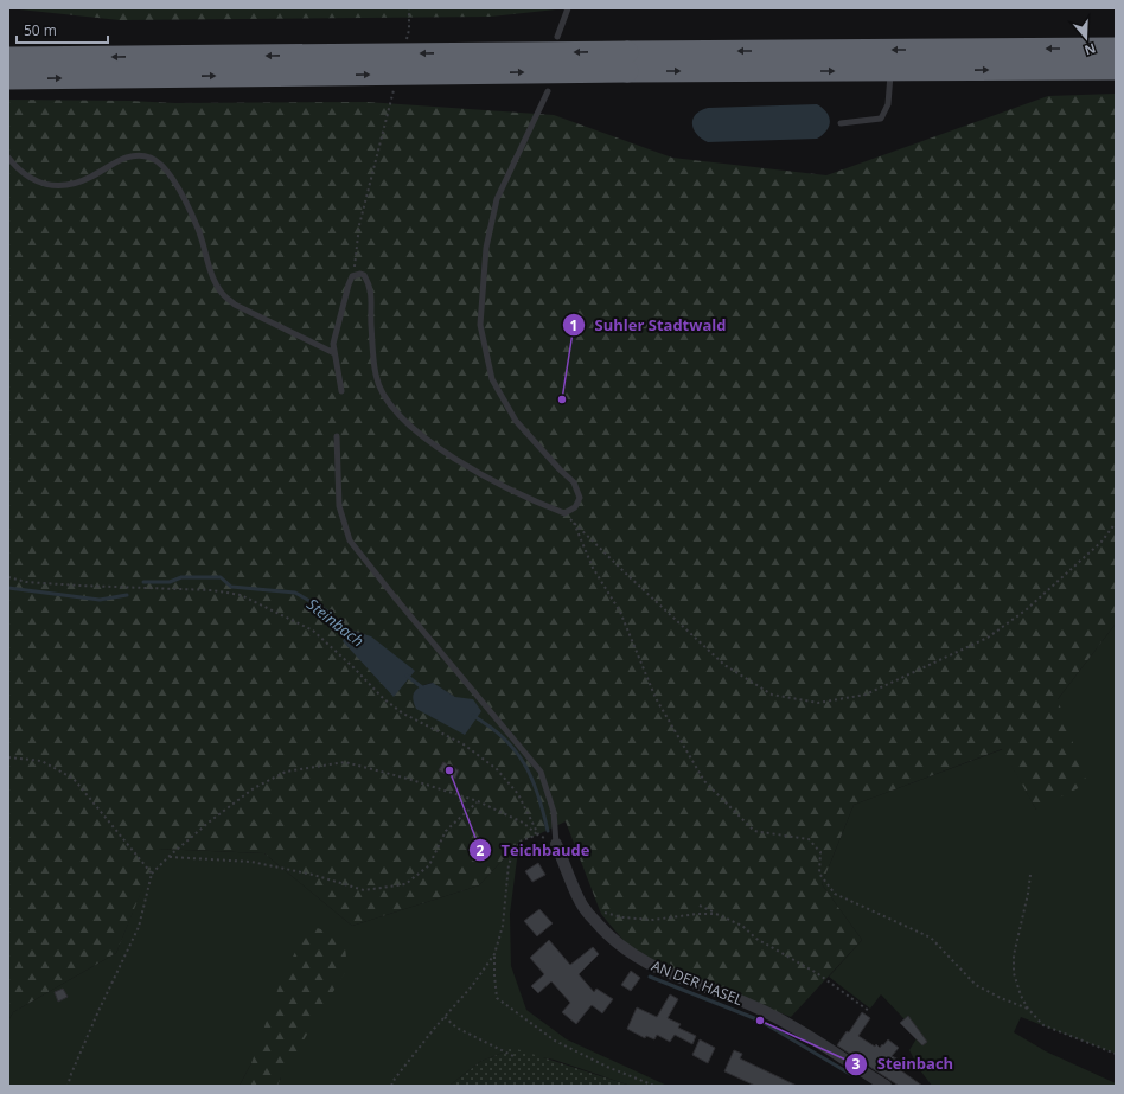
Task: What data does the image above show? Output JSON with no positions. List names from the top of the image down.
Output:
{
  "streets": {
    "street": ["AN DER HASEL"]
  },
  "water": ["Steinbach"],
  "places": ["Suhler Stadtwald", "Teichbaude", "Steinbach"],
  "scale_bar": "50 m",
  "north": "bottom"
}
